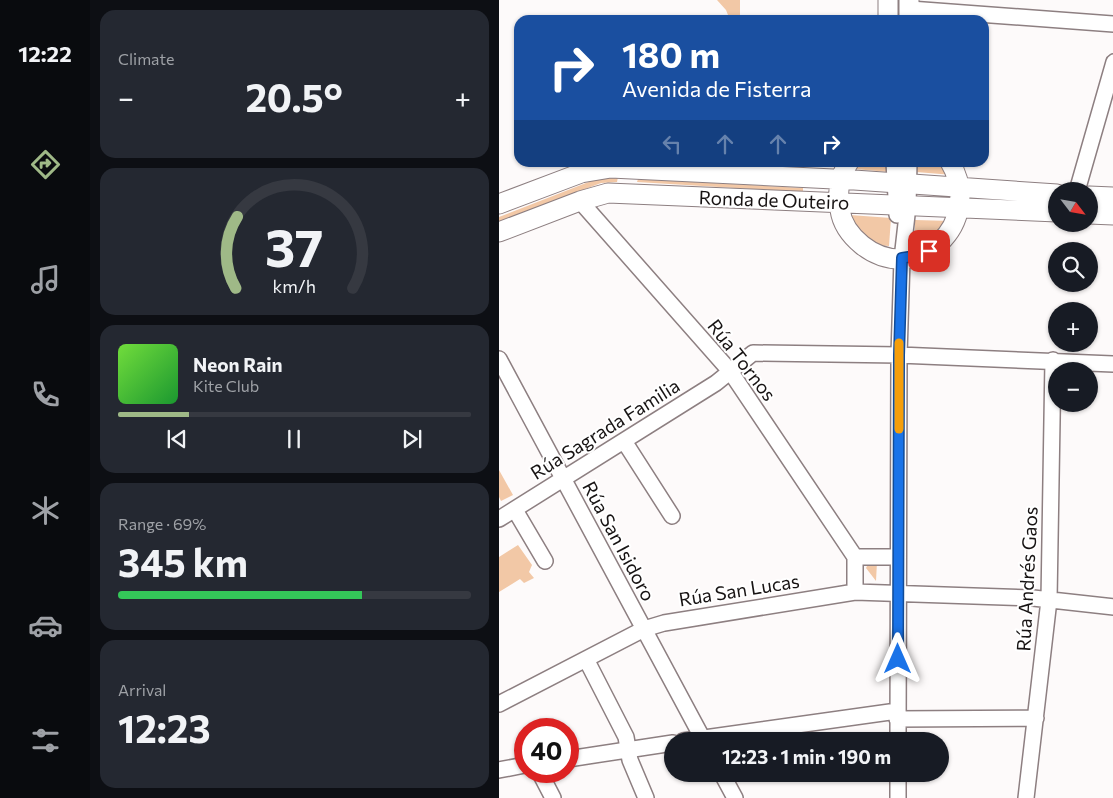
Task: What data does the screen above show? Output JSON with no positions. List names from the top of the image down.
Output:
{
  "streets": {
    "main road": ["Ronda de Outeiro"],
    "street": [
      "Rúa Tornos",
      "Rúa Sagrada Familia",
      "Rúa San Isidoro",
      "Rúa Andrés Gaos",
      "Rúa San Lucas"
    ]
  },
  "crossings": [
    ["Ronda de Outeiro", "Rúa Tornos"],
    ["Rúa Tornos", "Rúa Sagrada Familia"],
    ["Rúa Sagrada Familia", "Rúa San Isidoro"],
    ["Rúa Sagrada Familia", "Rúa Andrés Gaos"],
    ["Rúa San Isidoro", "Rúa San Lucas"],
    ["Rúa Andrés Gaos", "Rúa San Lucas"]
  ],
  "north": "bottom right",
  "page": {
    "tabs": "12:22",
    "tile": [
      "Climate",
      ["Range · 69%", "345 km"],
      ["Arrival", "12:23"]
    ],
    "turn": ["180 m", "Avenida de Fisterra"],
    "heat": ["−", "20.5°", "+"],
    "map_buttons": ["+", "−"],
    "song": ["Neon Rain", "Kite Club"],
    "limit": "40",
    "trip": "12:23 · 1 min · 190 m",
    "gauge": ["37", "km/h"]
  }
}
